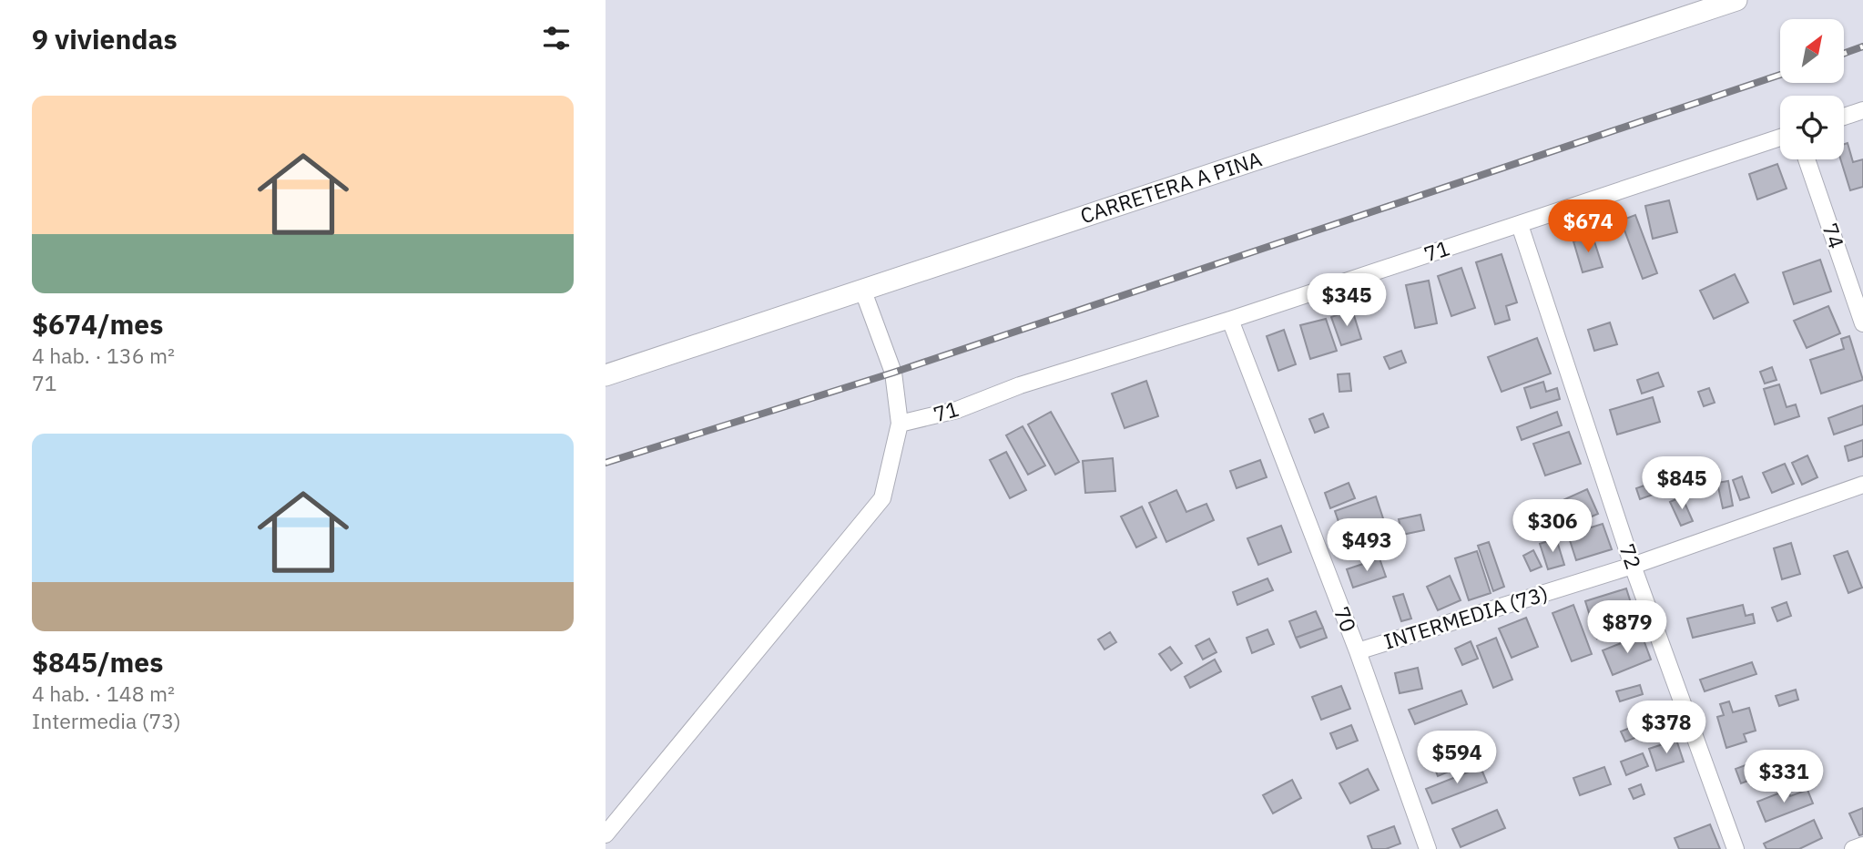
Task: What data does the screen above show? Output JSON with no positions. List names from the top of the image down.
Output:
{
  "streets": {
    "street": [
      "CARRETERA A PINA",
      "74",
      "71",
      "72",
      "INTERMEDIA (73)",
      "70"
    ]
  },
  "crossings": [
    ["71", "72"],
    ["71", "70"],
    ["72", "INTERMEDIA (73)"],
    ["INTERMEDIA (73)", "70"]
  ],
  "north": "top right",
  "page": {
    "heading": "9 viviendas",
    "list": [
      {
        "name": "$674/mes",
        "note": "4 hab. · 136 m² · 71"
      },
      {
        "name": "$845/mes",
        "note": "4 hab. · 148 m² · Intermedia (73)"
      }
    ],
    "price": [
      "$674",
      "$345",
      "$845",
      "$306",
      "$493",
      "$879",
      "$378",
      "$594",
      "$331"
    ]
  }
}
